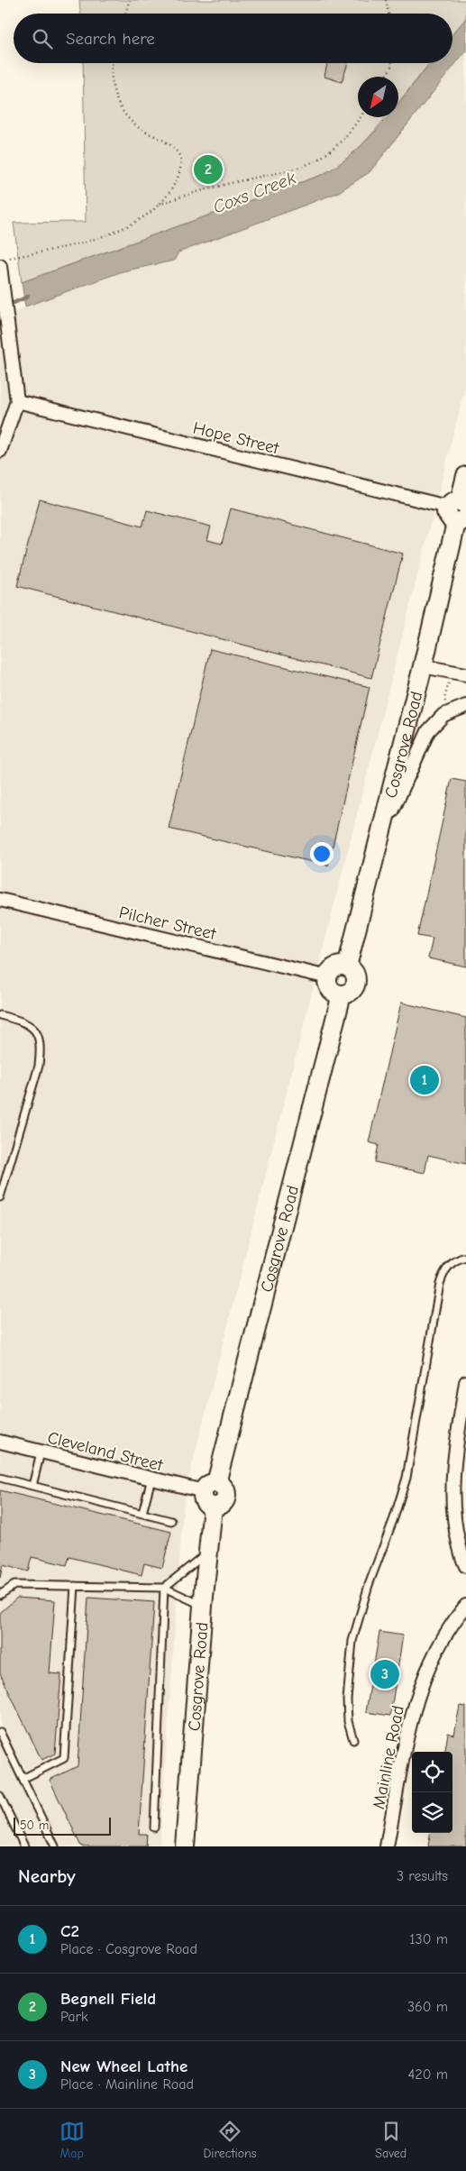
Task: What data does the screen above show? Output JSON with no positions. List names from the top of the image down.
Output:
{
  "streets": {
    "main road": ["Cosgrove Road"],
    "street": [
      "Hope Street",
      "Pilcher Street",
      "Cleveland Street",
      "Mainline Road"
    ]
  },
  "crossings": [
    ["Cosgrove Road", "Pilcher Street"],
    ["Cosgrove Road", "Cleveland Street"]
  ],
  "water": ["Coxs Creek"],
  "scale_bar": "50 m",
  "north": "bottom left",
  "page": {
    "search": "Search here",
    "pins": ["2", "1", "3"],
    "scale": "50 m",
    "heading": ["Nearby", "3 results"],
    "list": [
      {
        "mark": "1",
        "name": "C2",
        "note": "Place · Cosgrove Road",
        "value": "130 m"
      },
      {
        "mark": "2",
        "name": "Begnell Field",
        "note": "Park",
        "value": "360 m"
      },
      {
        "mark": "3",
        "name": "New Wheel Lathe",
        "note": "Place · Mainline Road",
        "value": "420 m"
      }
    ],
    "nav": ["Map", "Directions", "Saved"]
  }
}
